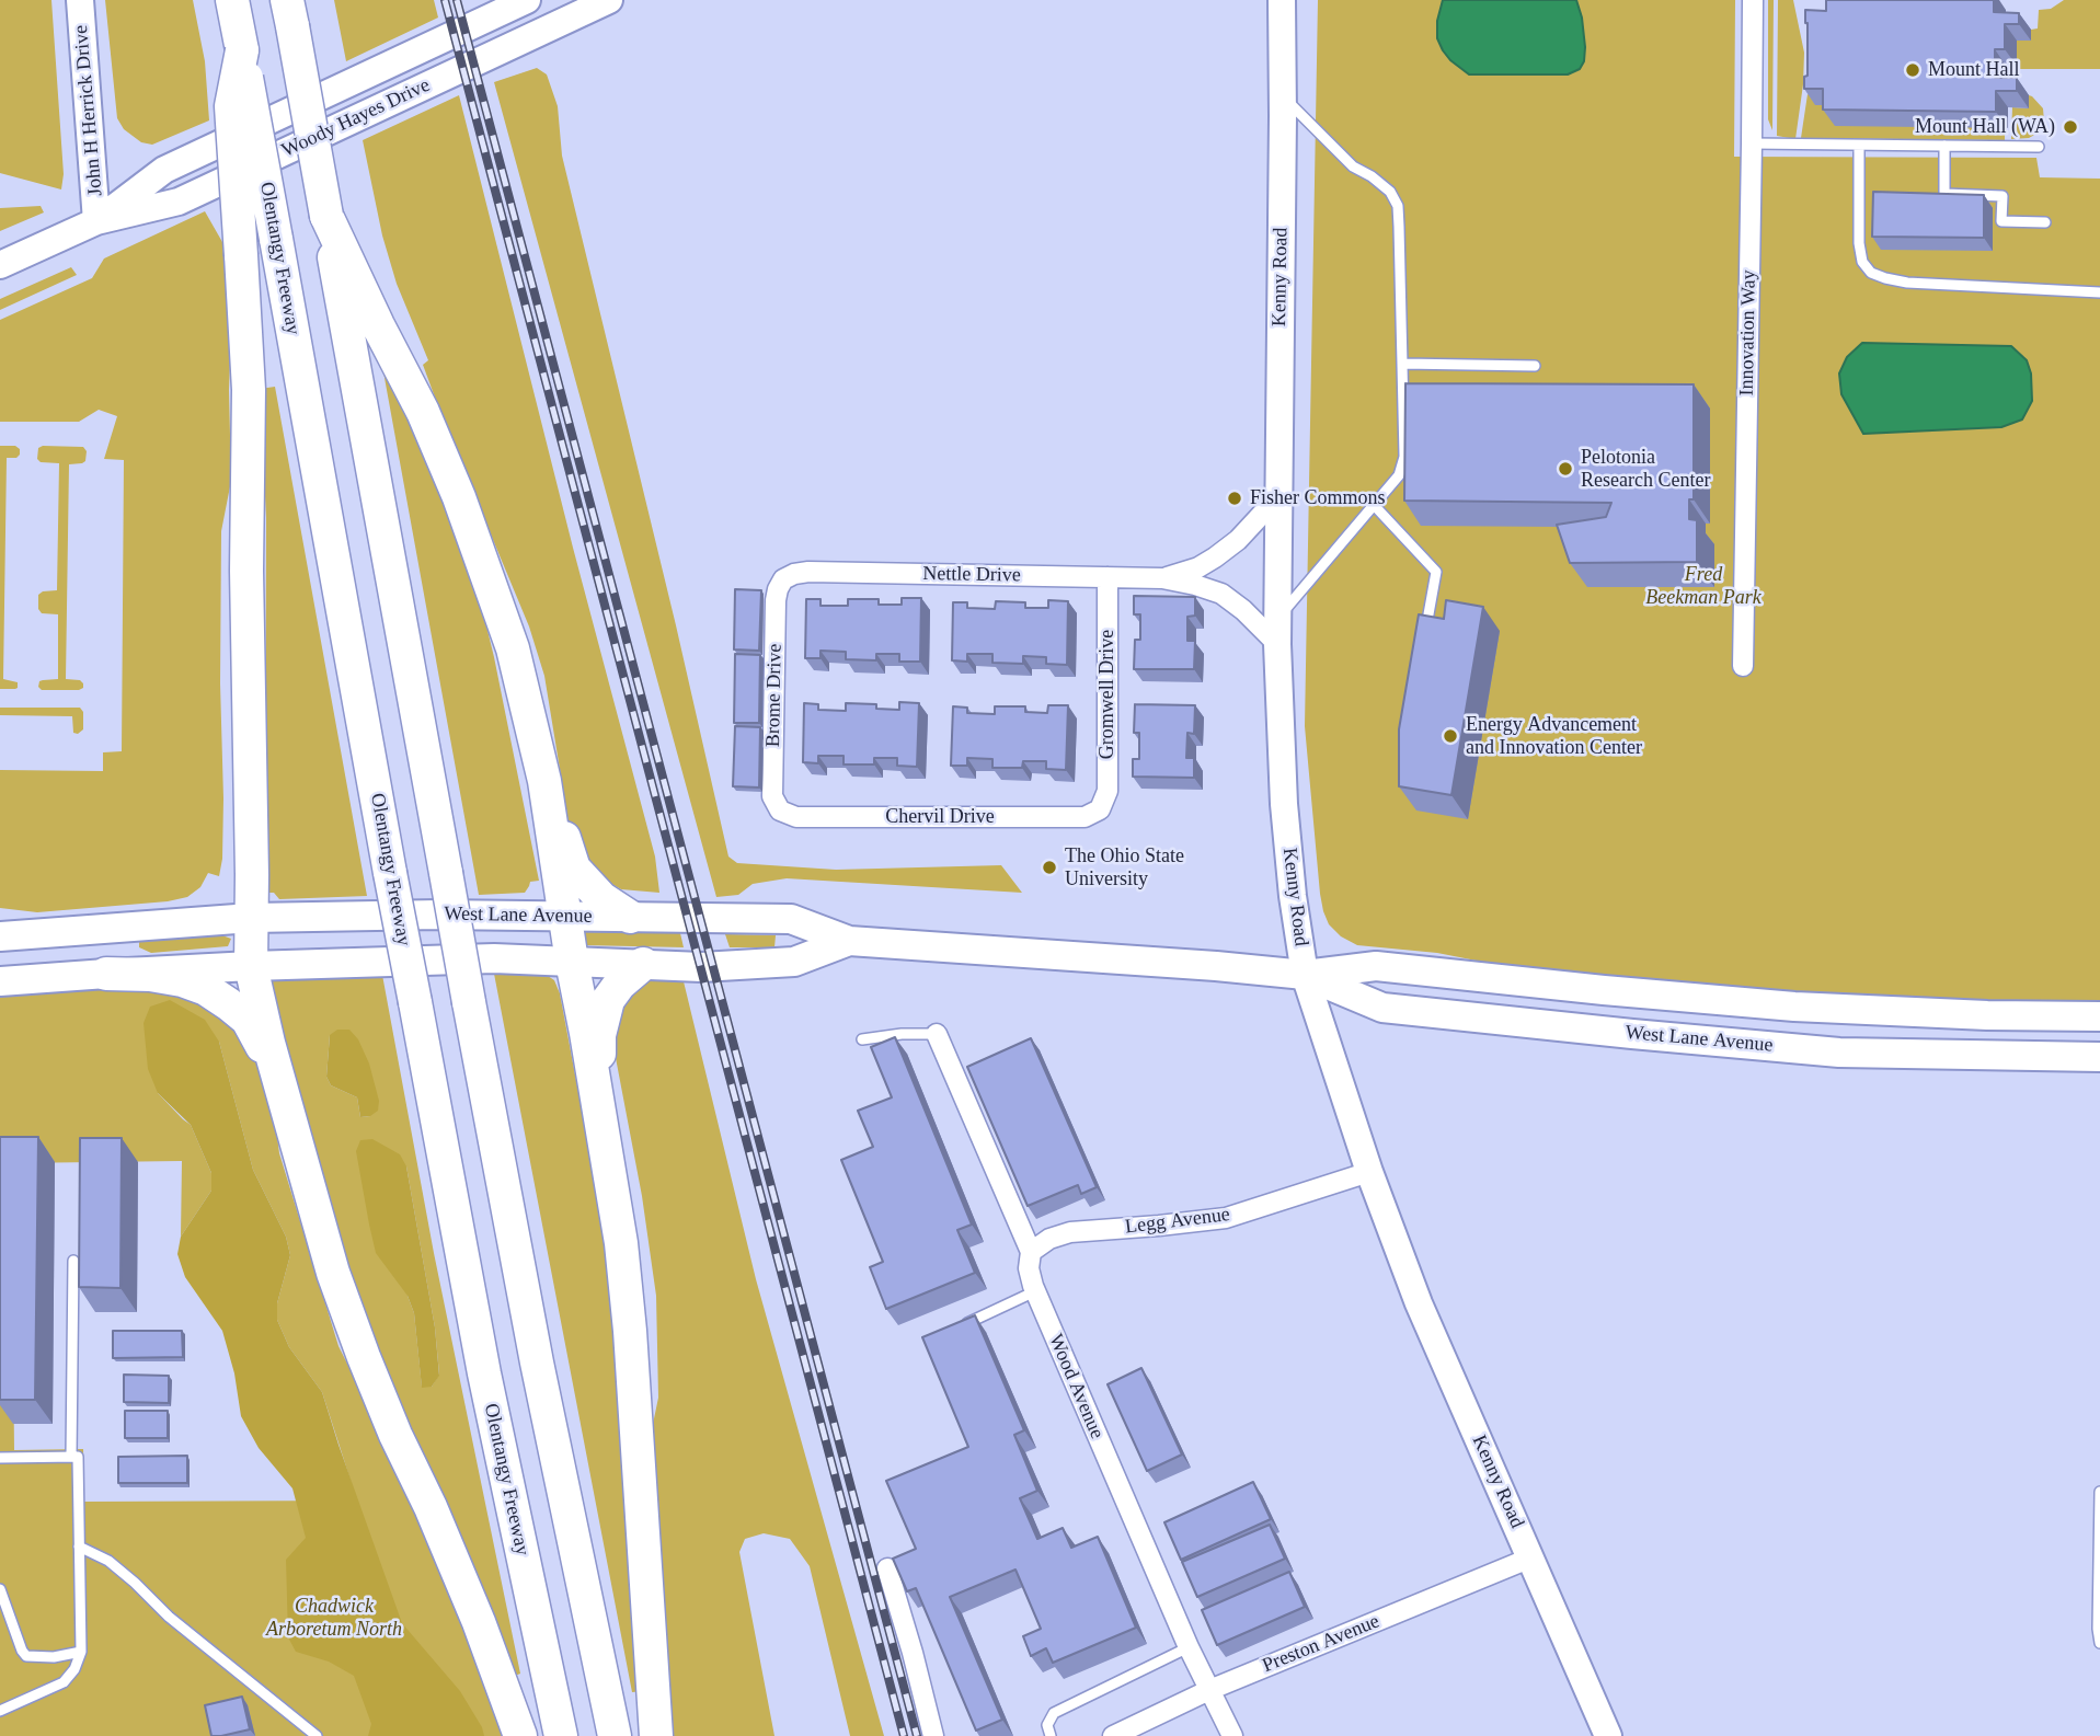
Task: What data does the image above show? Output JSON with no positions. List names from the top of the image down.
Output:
{
  "streets": {
    "highway": ["Olentangy Freeway"],
    "main road": ["West Lane Avenue"],
    "street": [
      "John H Herrick Drive",
      "Woody Hayes Drive",
      "Kenny Road",
      "Innovation Way",
      "Nettle Drive",
      "Gromwell Drive",
      "Brome Drive",
      "Chervil Drive",
      "Legg Avenue",
      "Wood Avenue",
      "Preston Avenue"
    ]
  },
  "crossings": [
    ["John H Herrick Drive", "Woody Hayes Drive"],
    ["Kenny Road", "Nettle Drive"],
    ["Kenny Road", "West Lane Avenue"],
    ["Kenny Road", "Legg Avenue"],
    ["Kenny Road", "Preston Avenue"],
    ["Nettle Drive", "Gromwell Drive"],
    ["Nettle Drive", "Brome Drive"],
    ["Gromwell Drive", "Chervil Drive"],
    ["Brome Drive", "Chervil Drive"],
    ["Legg Avenue", "Wood Avenue"],
    ["Wood Avenue", "Preston Avenue"]
  ],
  "parks": ["Fred Beekman Park", "Chadwick Arboretum North"],
  "places": [
    "Mount Hall",
    "Mount Hall (WA)",
    "Pelotonia Research Center",
    "Fisher Commons",
    "Energy Advancement and Innovation Center",
    "The Ohio State University"
  ]
}
